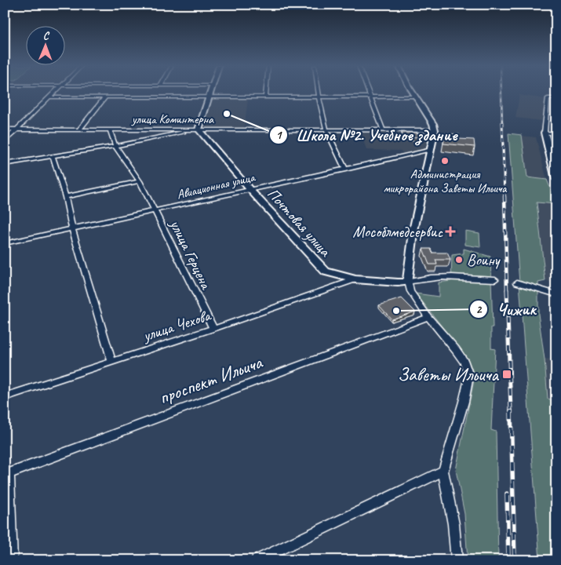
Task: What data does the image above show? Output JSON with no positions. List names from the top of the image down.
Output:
{
  "streets": {
    "street": [
      "улица Коминтерна",
      "Авиационная улица",
      "Почтовая улица",
      "улица Герцена",
      "улица Чехова",
      "проспект Ильича"
    ]
  },
  "crossings": [
    ["улица Коминтерна", "Почтовая улица"],
    ["улица Коминтерна", "улица Герцена"],
    ["Авиационная улица", "Почтовая улица"],
    ["Авиационная улица", "улица Герцена"],
    ["Почтовая улица", "улица Чехова"],
    ["улица Герцена", "улица Чехова"]
  ],
  "places": {
    "other": [
      "Школа №2. Учебное здание",
      "Администрация микрорайона Заветы Ильича",
      "Воину",
      "Чижик"
    ],
    "health": ["Мособлмедсервис"],
    "transit": ["Заветы Ильича"]
  },
  "north": "top"
}
